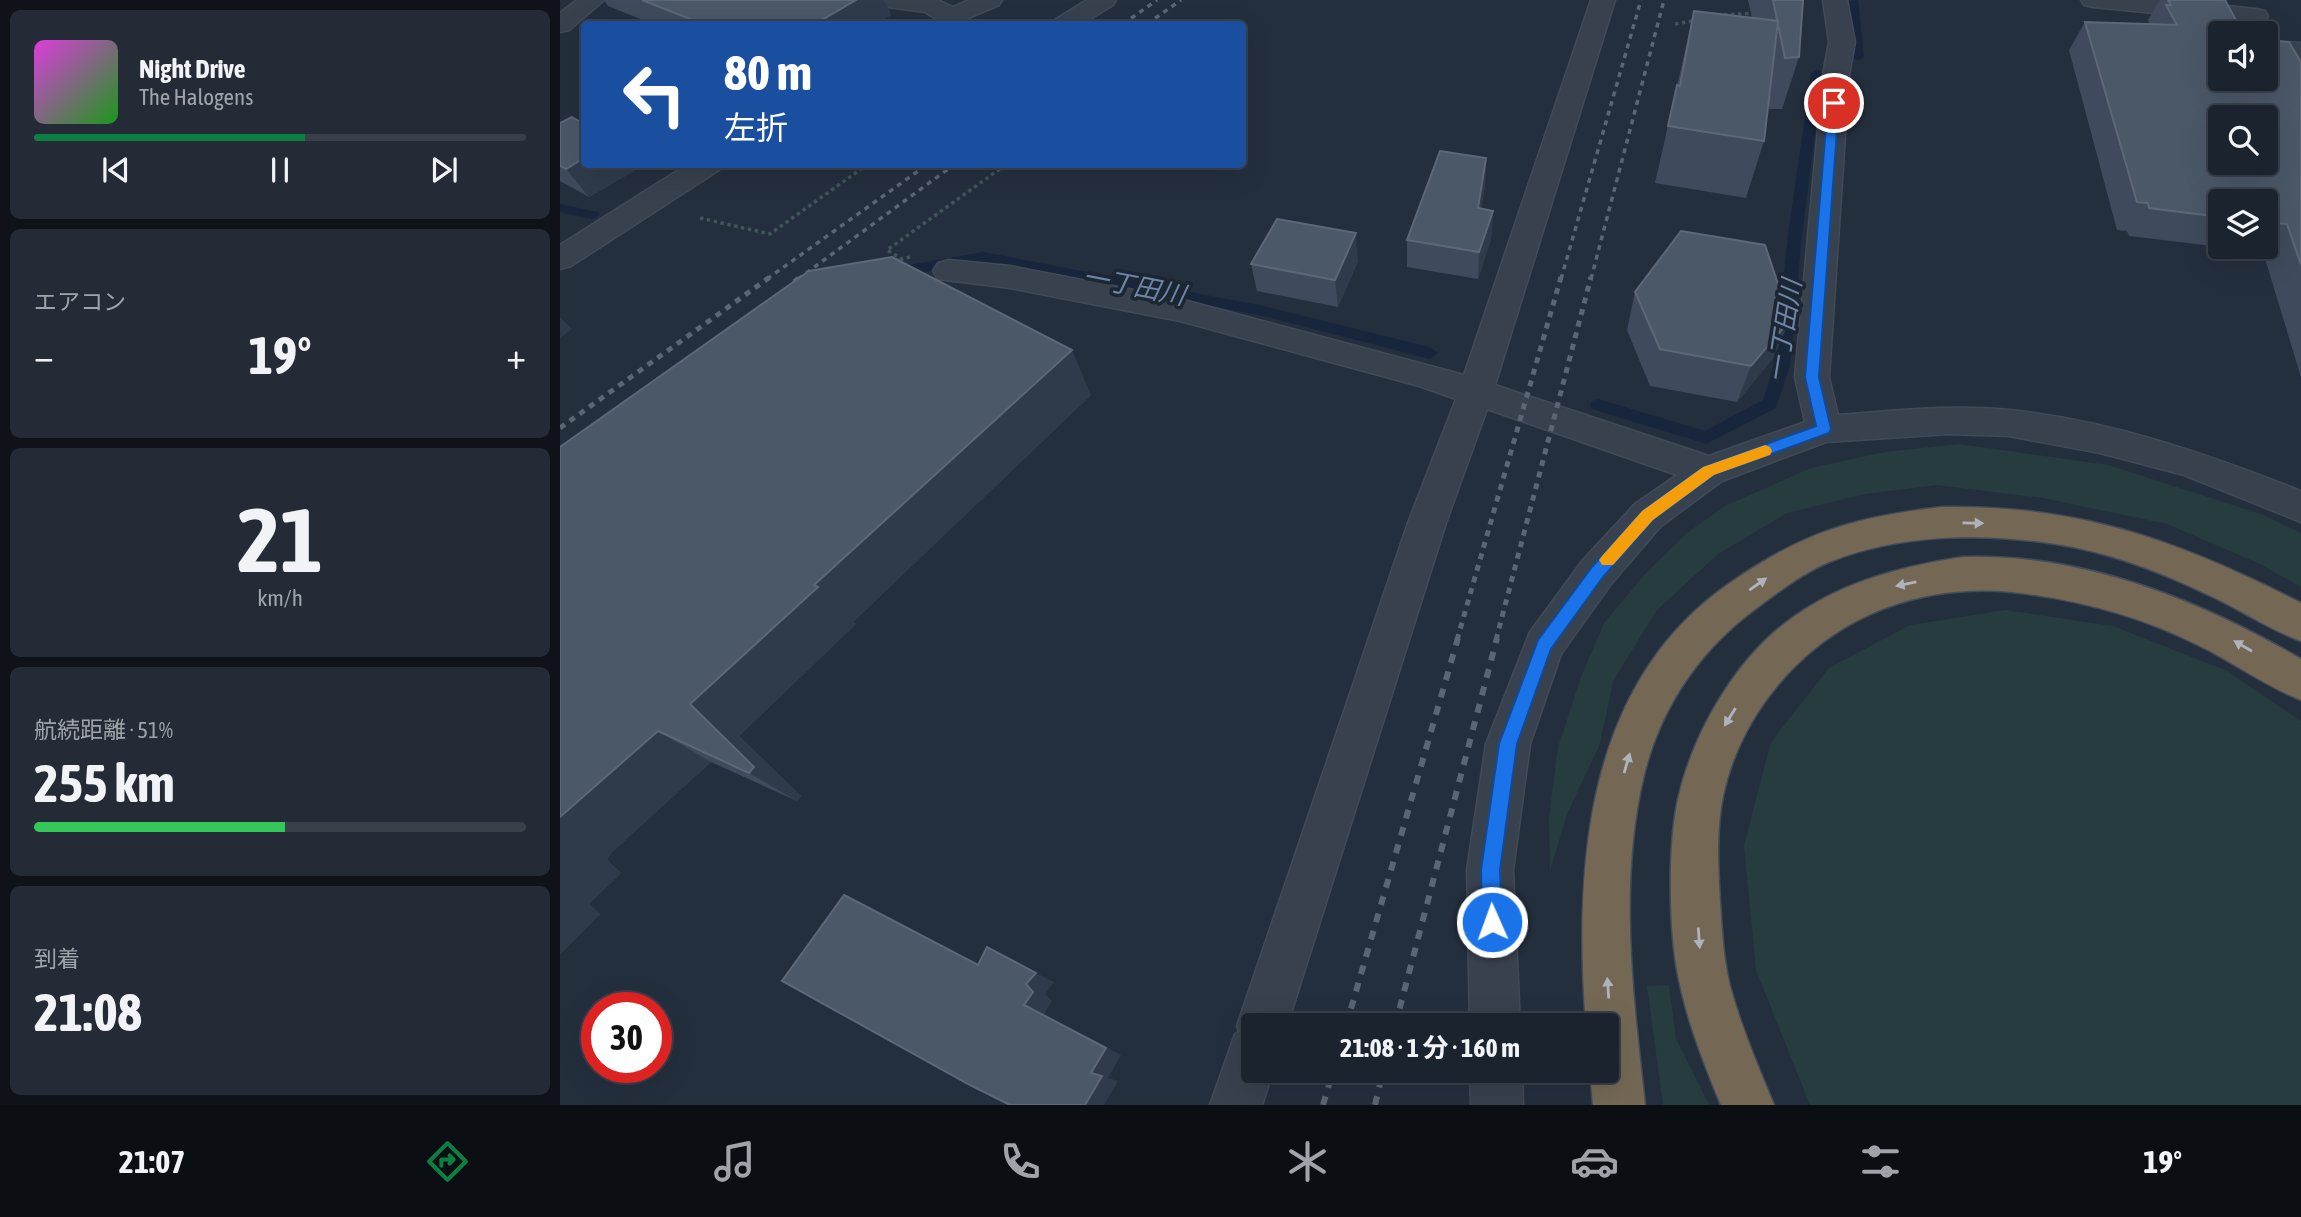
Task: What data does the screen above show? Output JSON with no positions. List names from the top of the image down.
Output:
{
  "water": ["一丁田川"],
  "page": {
    "turn": ["80 m", "左折"],
    "song": ["Night Drive", "The Halogens"],
    "tile": [
      "エアコン",
      ["21", "km/h"],
      ["航続距離 · 51%", "255 km"],
      ["到着", "21:08"]
    ],
    "heat": ["−", "19°", "+"],
    "limit": "30",
    "trip": "21:08 · 1 分 · 160 m",
    "tabs": ["21:07", "19°"]
  }
}
